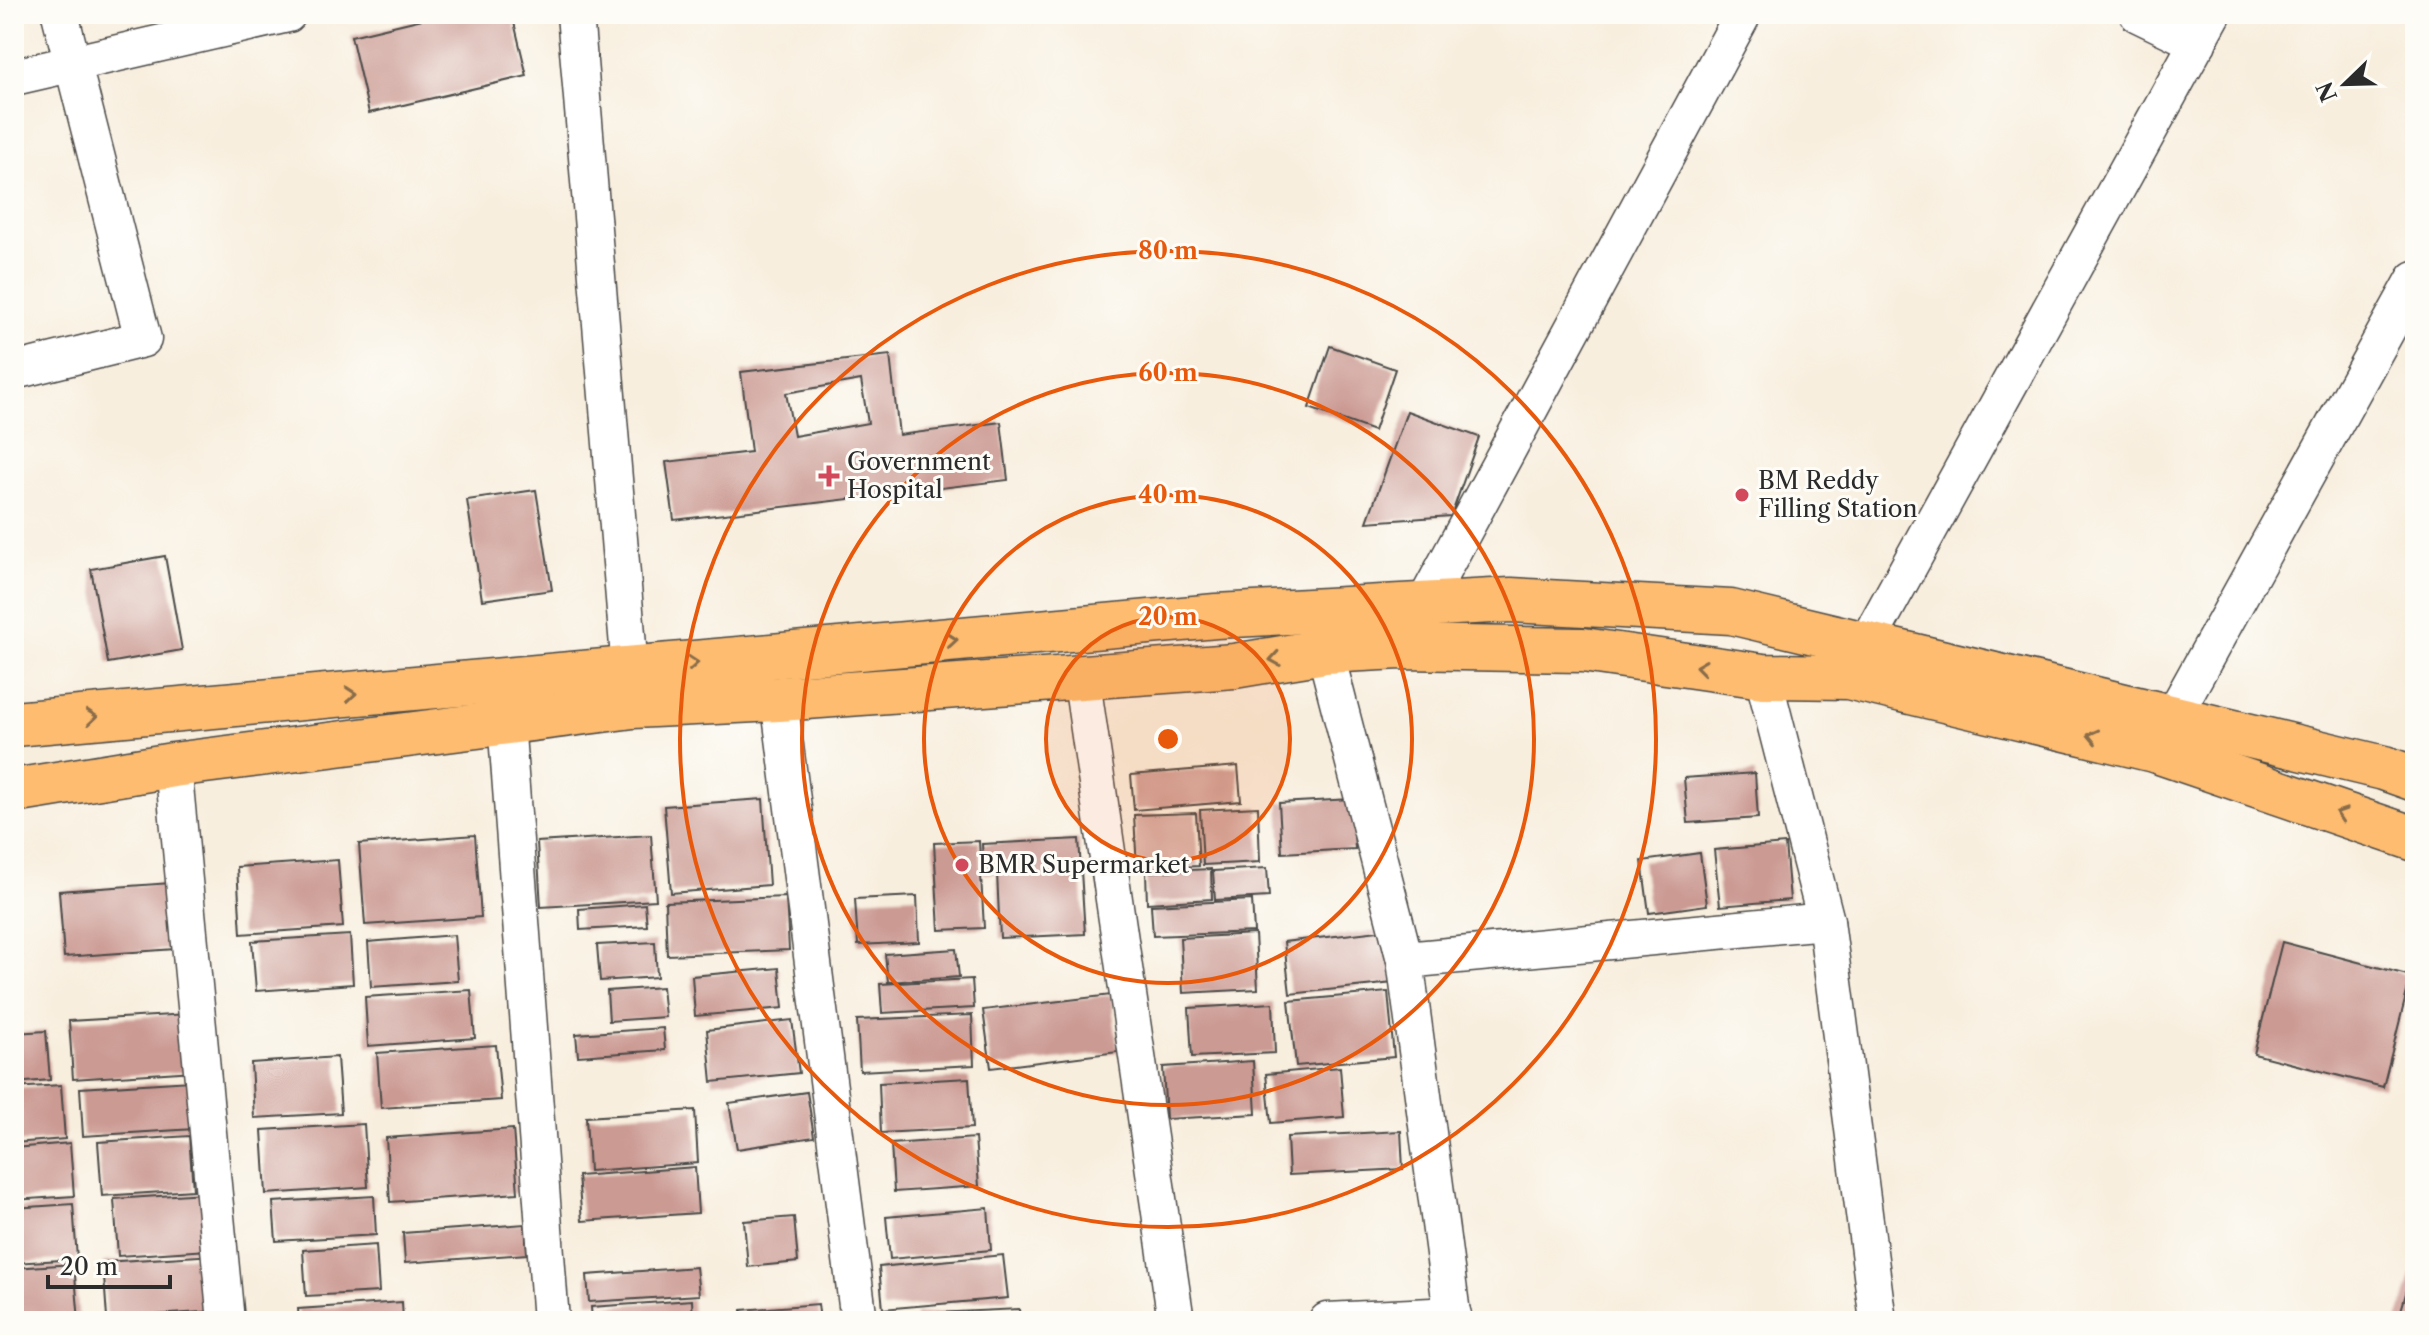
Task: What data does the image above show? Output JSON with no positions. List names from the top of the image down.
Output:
{
  "places": {
    "health": ["Government Hospital"],
    "other": ["BM Reddy Filling Station", "BMR Supermarket"]
  },
  "scale_bar": "20 m",
  "north": "bottom left",
  "rings": [
    "80 m",
    "60 m",
    "40 m",
    "20 m"
  ]
}
